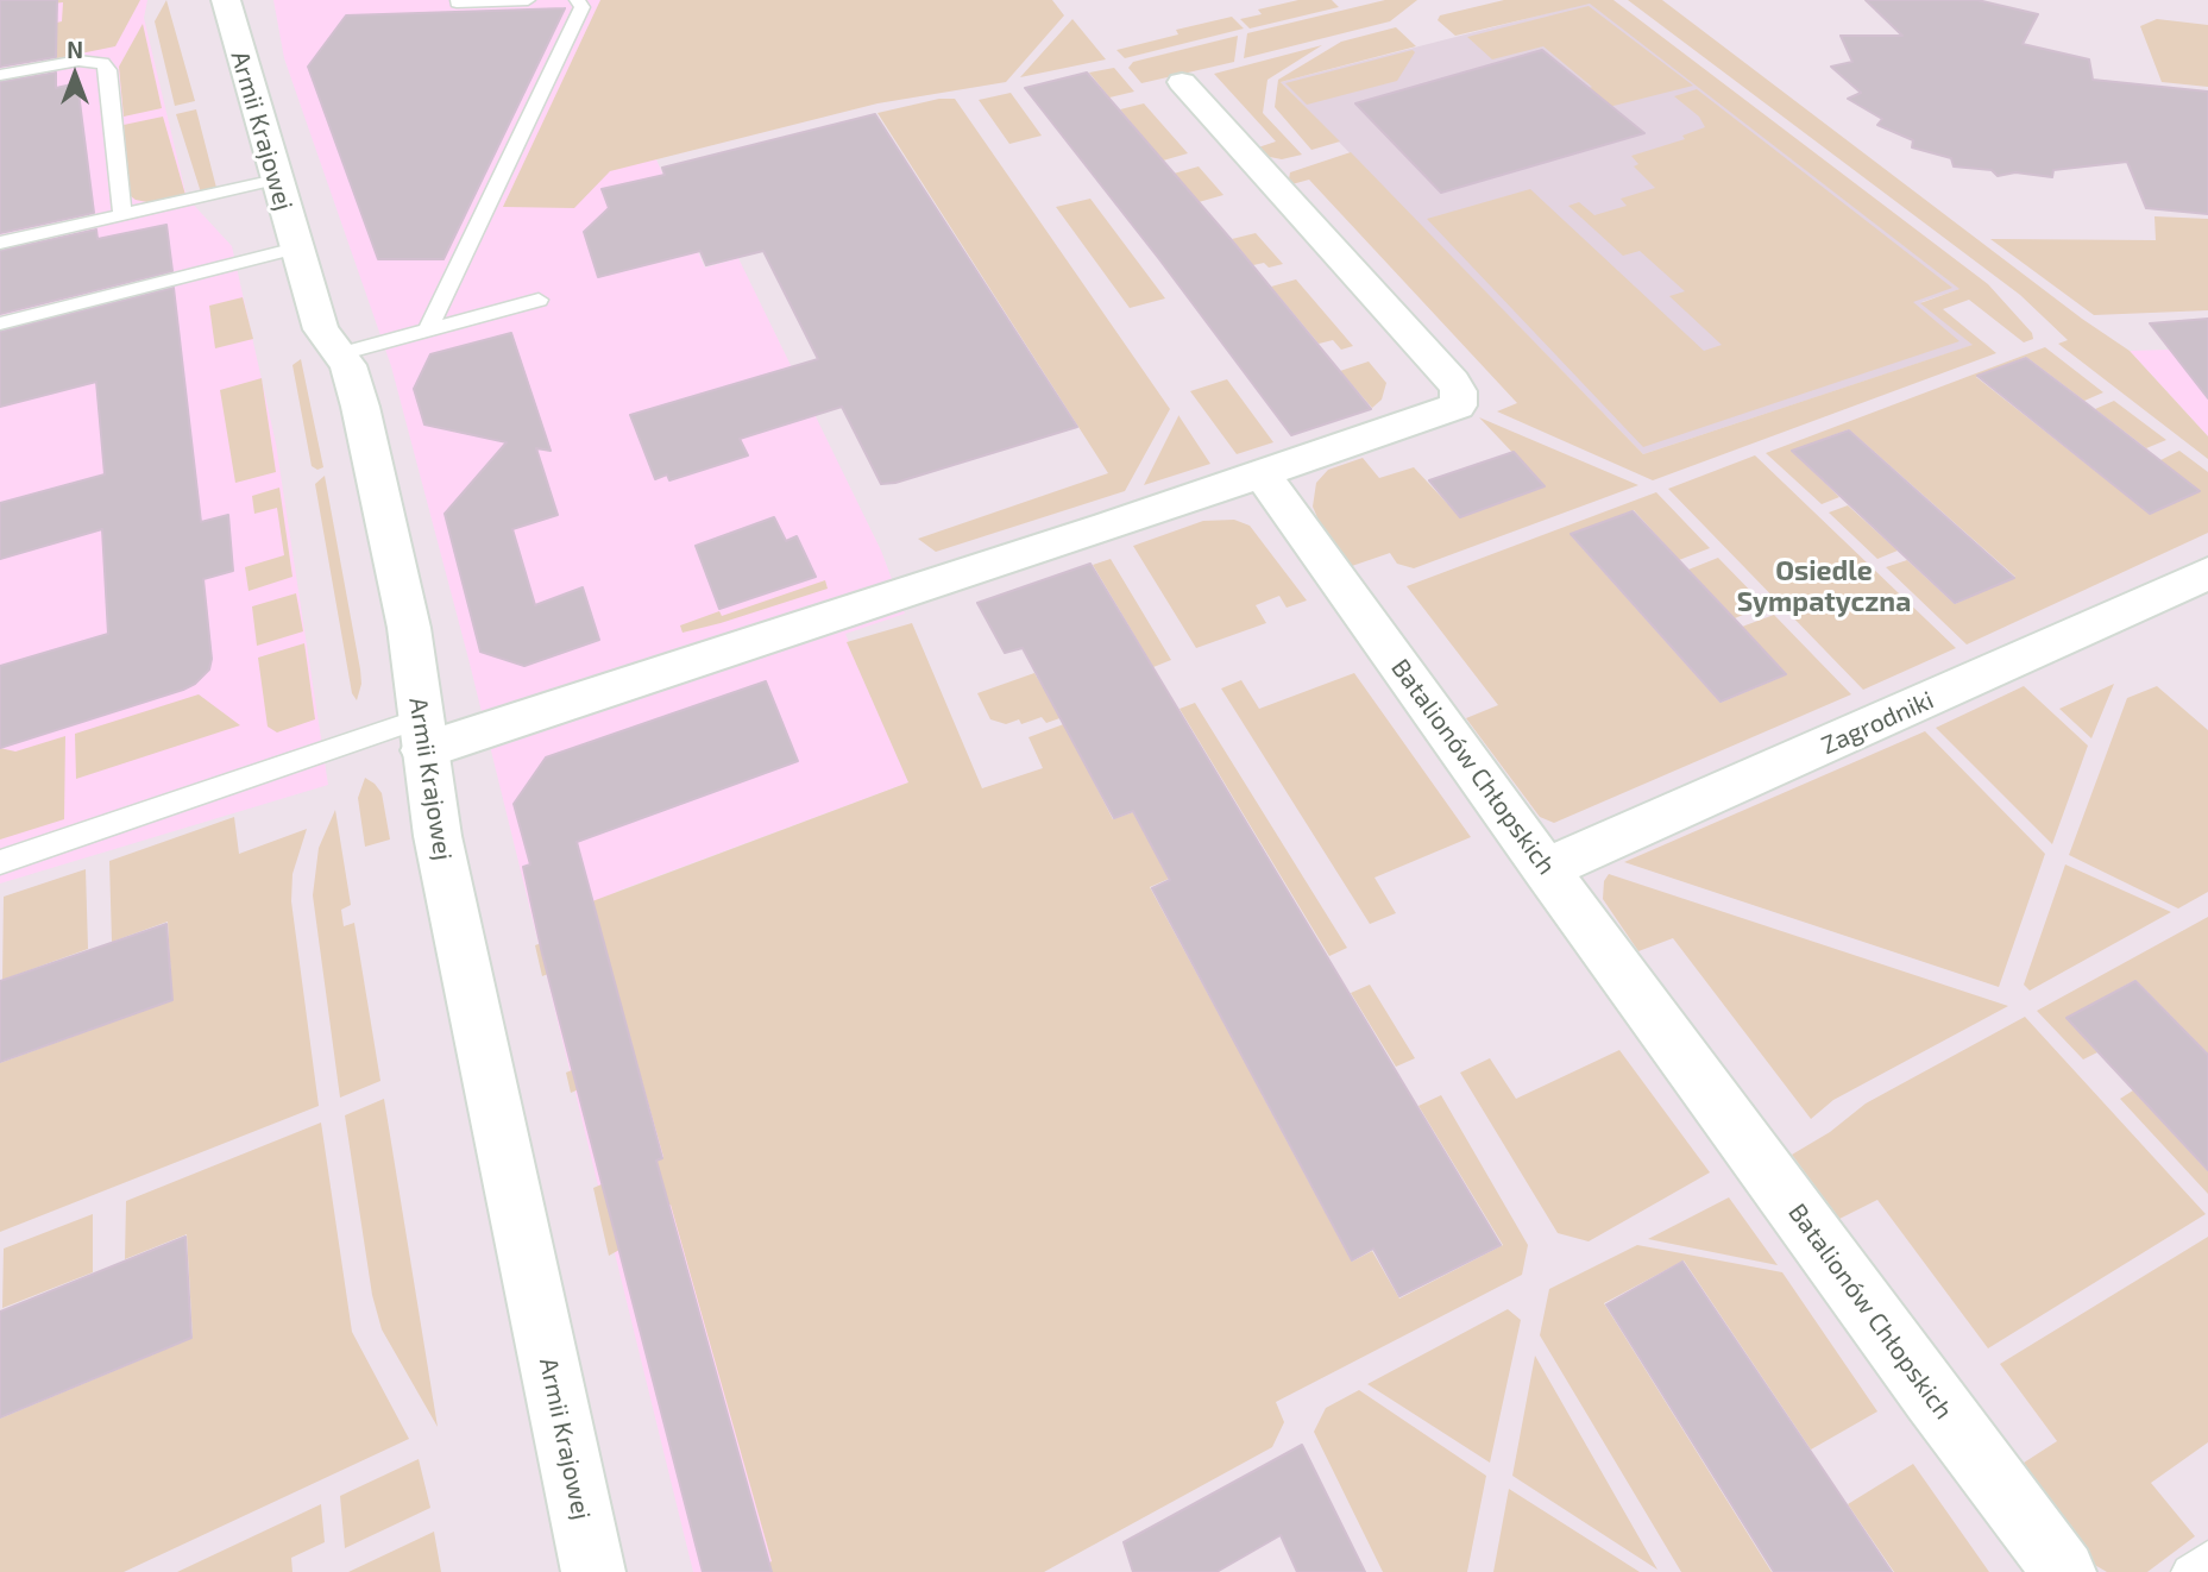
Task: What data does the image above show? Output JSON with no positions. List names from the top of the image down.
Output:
{
  "streets": {
    "street": ["Armii Krajowej", "Zagrodniki", "Batalionów Chłopskich"]
  },
  "crossings": [
    ["Zagrodniki", "Batalionów Chłopskich"]
  ],
  "districts": ["Osiedle Sympatyczna"],
  "north": "top"
}
